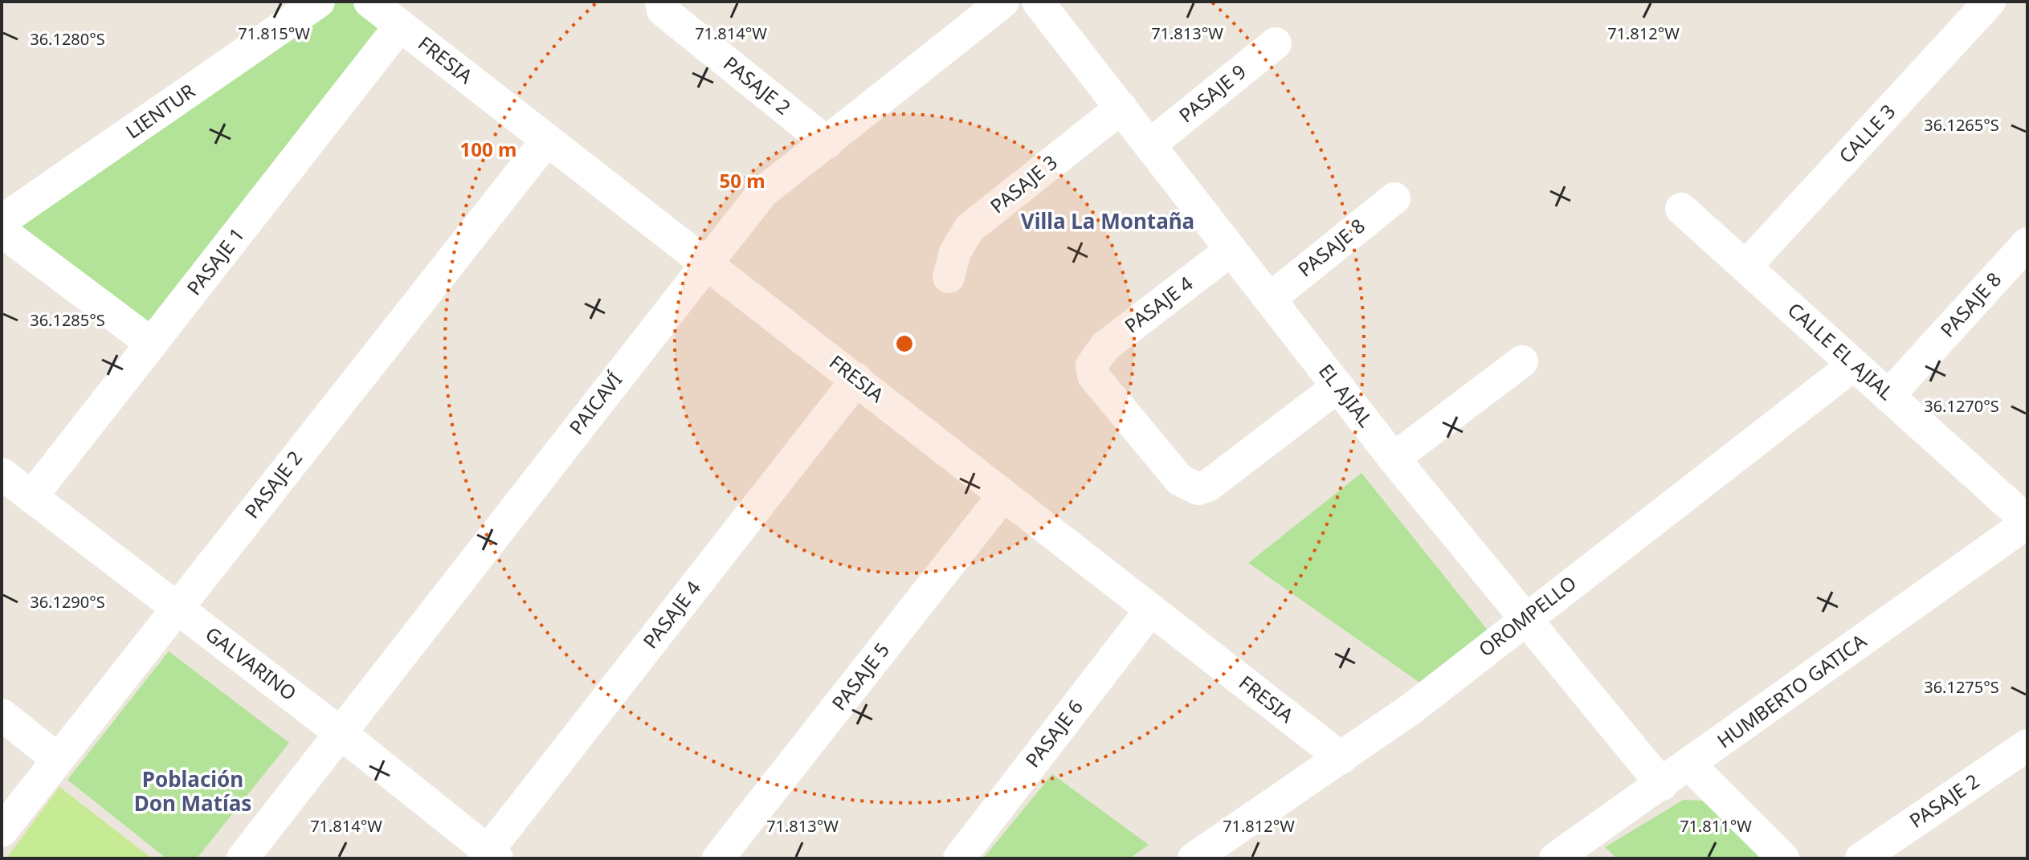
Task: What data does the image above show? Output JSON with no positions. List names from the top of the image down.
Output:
{
  "streets": {
    "street": [
      "FRESIA",
      "PASAJE 2",
      "PASAJE 9",
      "LIENTUR",
      "CALLE 3",
      "PASAJE 3",
      "PASAJE 8",
      "PASAJE 1",
      "PASAJE 4",
      "CALLE EL AJIAL",
      "EL AJIAL",
      "PAICAVÍ",
      "OROMPELLO",
      "GALVARINO",
      "PASAJE 5",
      "HUMBERTO GATICA",
      "PASAJE 6"
    ]
  },
  "crossings": [
    ["FRESIA", "PASAJE 2"],
    ["FRESIA", "PASAJE 1"],
    ["FRESIA", "PASAJE 4"],
    ["FRESIA", "PAICAVÍ"],
    ["FRESIA", "OROMPELLO"],
    ["FRESIA", "PASAJE 5"],
    ["FRESIA", "PASAJE 6"],
    ["PASAJE 2", "PAICAVÍ"],
    ["PASAJE 2", "GALVARINO"],
    ["PASAJE 9", "EL AJIAL"],
    ["CALLE 3", "CALLE EL AJIAL"],
    ["PASAJE 3", "EL AJIAL"],
    ["PASAJE 8", "CALLE EL AJIAL"],
    ["PASAJE 8", "EL AJIAL"],
    ["PASAJE 1", "GALVARINO"],
    ["PASAJE 4", "EL AJIAL"],
    ["PASAJE 4", "GALVARINO"],
    ["CALLE EL AJIAL", "OROMPELLO"],
    ["CALLE EL AJIAL", "HUMBERTO GATICA"],
    ["EL AJIAL", "OROMPELLO"],
    ["EL AJIAL", "HUMBERTO GATICA"],
    ["PAICAVÍ", "GALVARINO"]
  ],
  "districts": ["Villa La Montaña", "Población Don Matías"],
  "coordinates": [
    "71.815°W",
    "71.814°W",
    "71.813°W",
    "71.812°W",
    "36.1280°S",
    "36.1265°S",
    "36.1285°S",
    "36.1270°S",
    "36.1290°S",
    "36.1275°S",
    "71.811°W"
  ],
  "rings": ["100 m", "50 m"]
}
